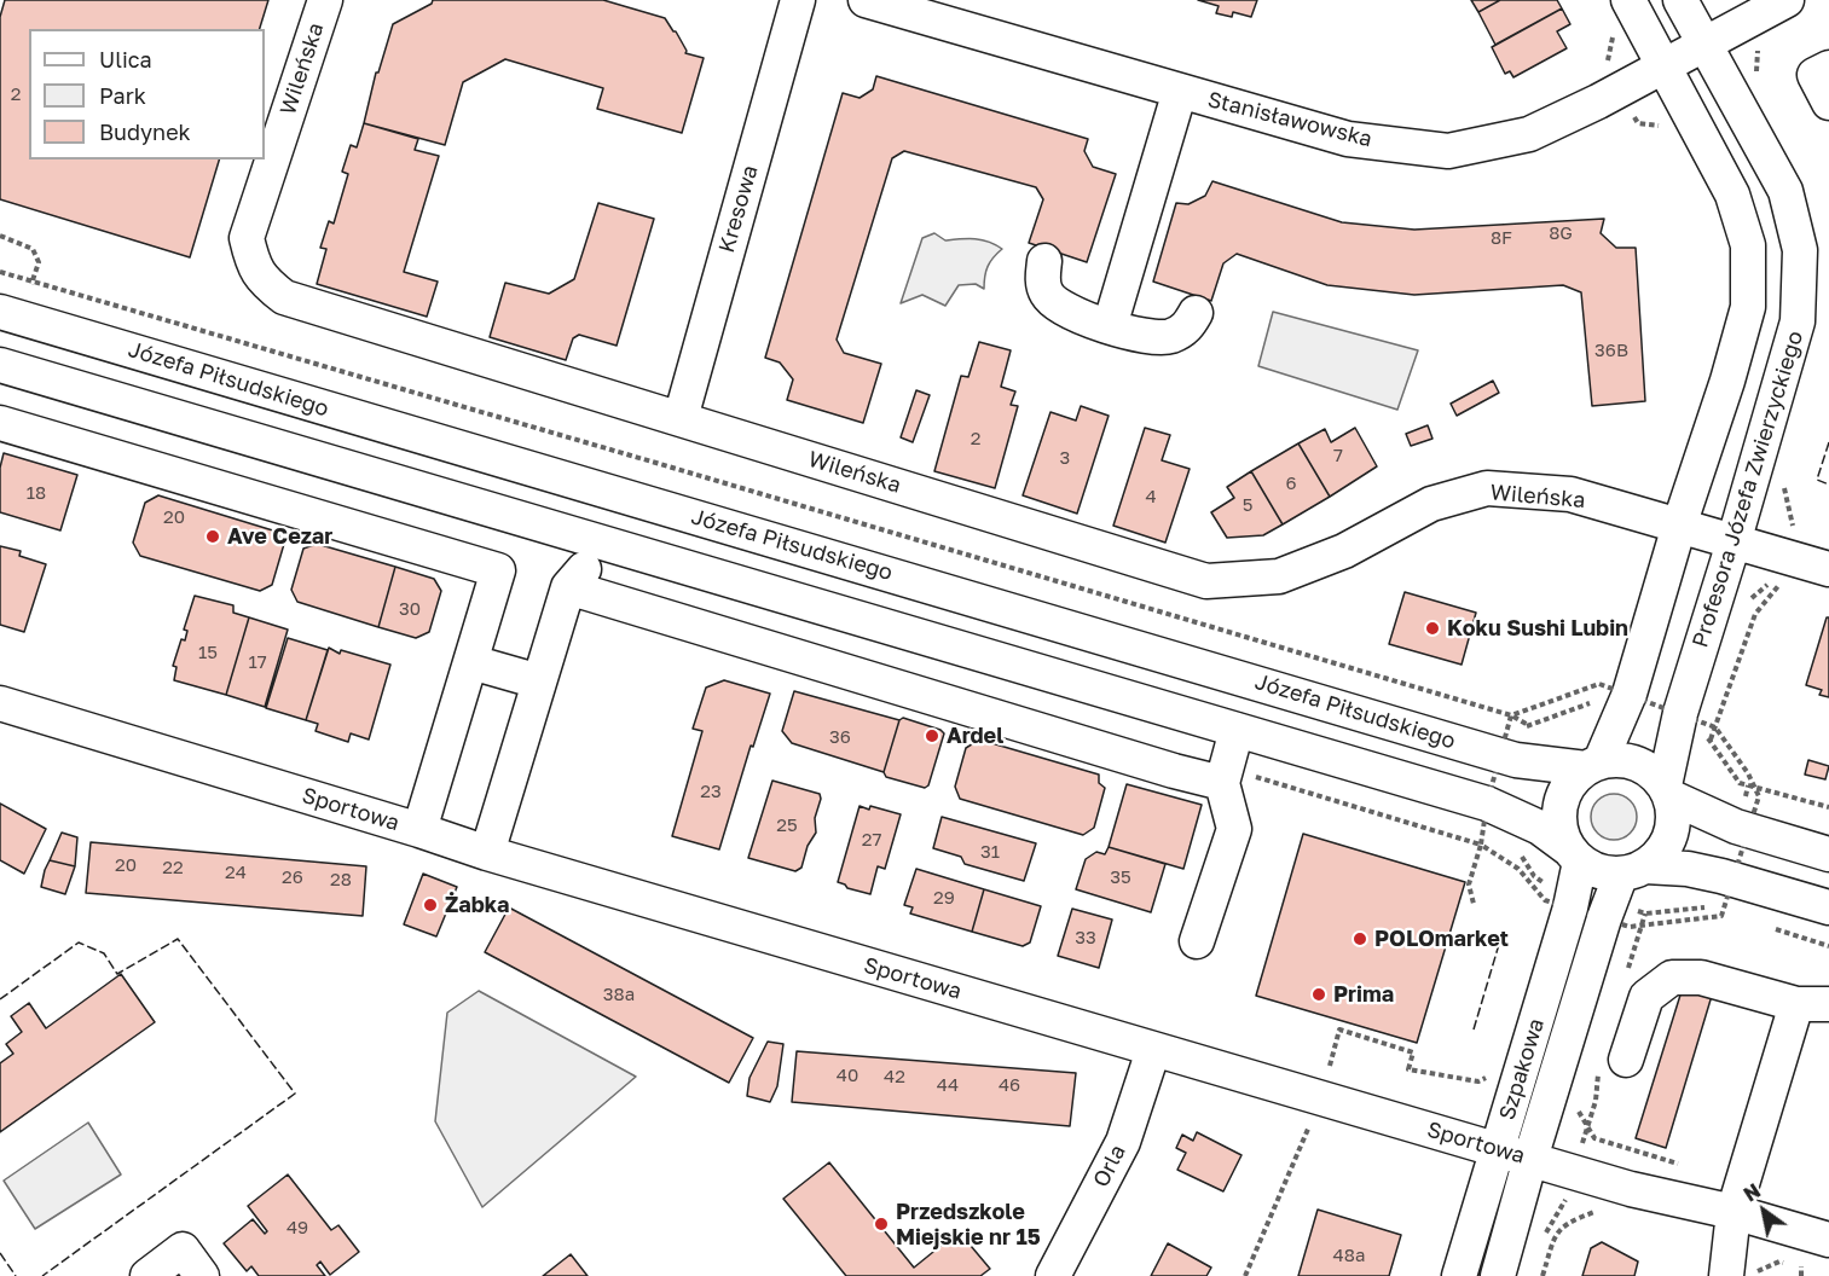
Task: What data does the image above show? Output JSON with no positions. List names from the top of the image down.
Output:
{
  "streets": {
    "street": [
      "Wileńska",
      "Stanisławowska",
      "Kresowa",
      "Józefa Piłsudskiego",
      "Profesora Józefa Zwierzyckiego",
      "Sportowa",
      "Szpakowa",
      "Orla"
    ]
  },
  "crossings": [
    ["Wileńska", "Kresowa"],
    ["Wileńska", "Profesora Józefa Zwierzyckiego"],
    ["Stanisławowska", "Profesora Józefa Zwierzyckiego"],
    ["Józefa Piłsudskiego", "Profesora Józefa Zwierzyckiego"],
    ["Józefa Piłsudskiego", "Szpakowa"],
    ["Profesora Józefa Zwierzyckiego", "Szpakowa"],
    ["Sportowa", "Szpakowa"],
    ["Sportowa", "Orla"]
  ],
  "places": [
    "Ave Cezar",
    "Koku Sushi Lubin",
    "Ardel",
    "Żabka",
    "POLOmarket",
    "Prima",
    "Przedszkole Miejskie nr 15"
  ],
  "house_numbers": [
    "2",
    "8G",
    "8F",
    "36B",
    "2",
    "7",
    "3",
    "6",
    "18",
    "4",
    "5",
    "20",
    "30",
    "15",
    "17",
    "36",
    "23",
    "25",
    "27",
    "31",
    "20",
    "22",
    "24",
    "26",
    "35",
    "28",
    "29",
    "33",
    "38a",
    "40",
    "42",
    "44",
    "46",
    "49",
    "48a"
  ],
  "legend": ["Ulica", "Park", "Budynek"],
  "north": "top left"
}
